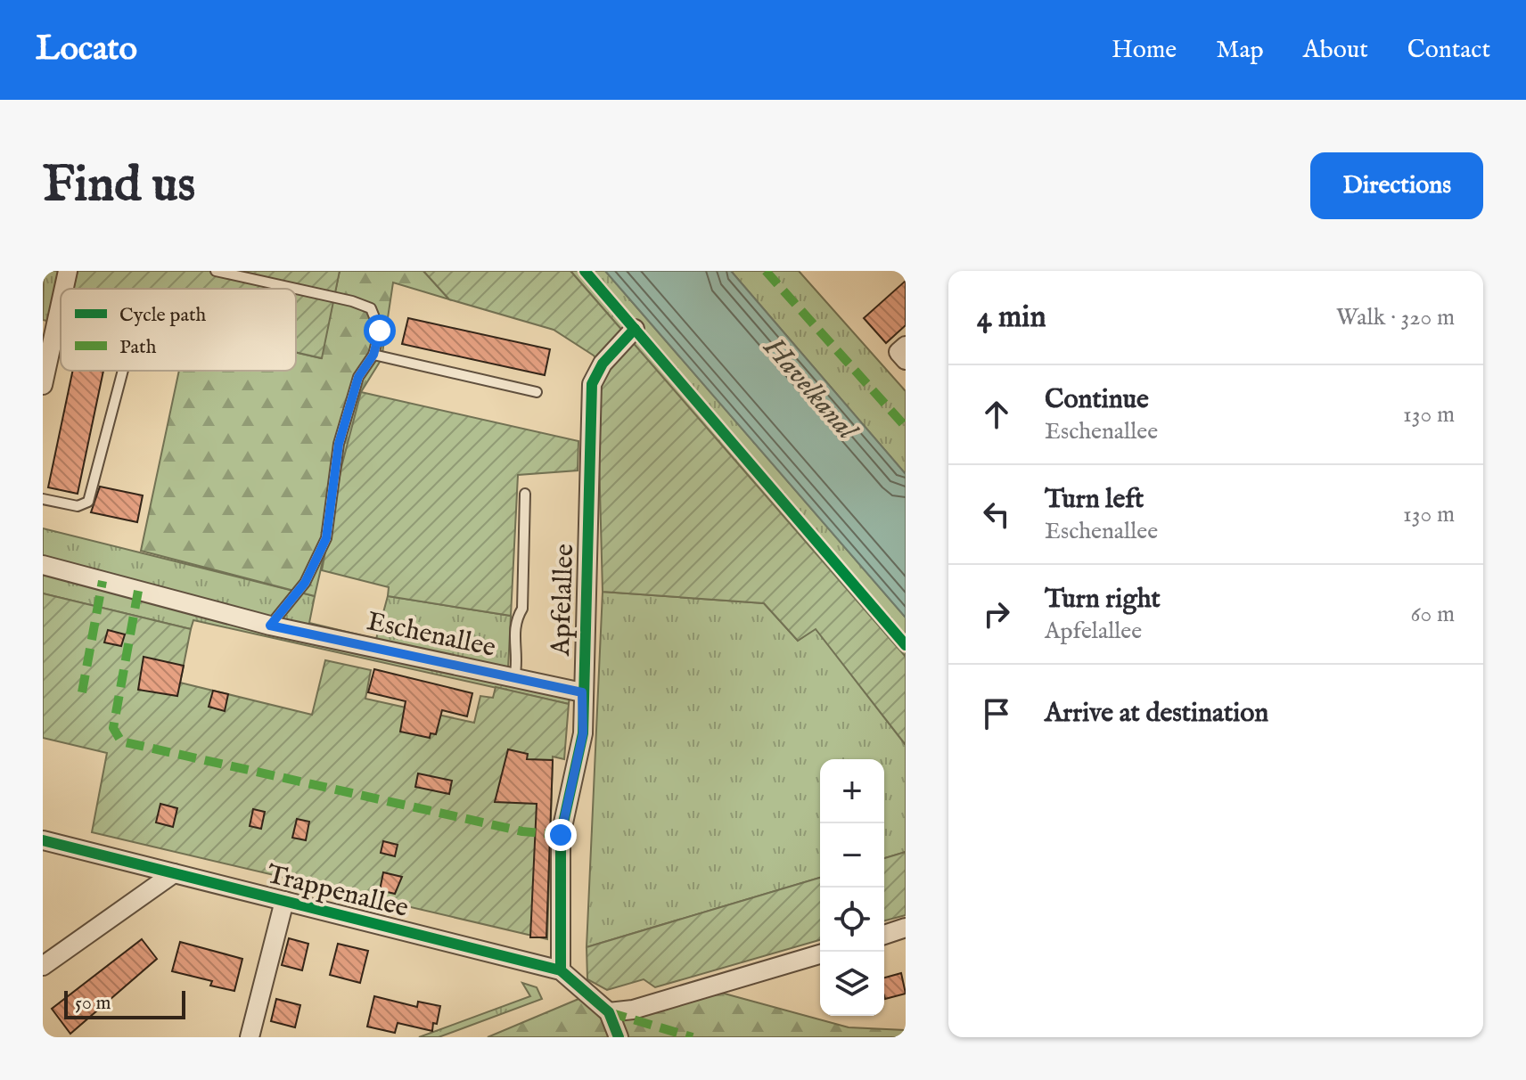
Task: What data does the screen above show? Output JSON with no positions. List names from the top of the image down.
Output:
{
  "streets": {
    "street": ["Apfelallee", "Eschenallee", "Trappenallee"]
  },
  "crossings": [
    ["Apfelallee", "Eschenallee"],
    ["Apfelallee", "Trappenallee"]
  ],
  "water": ["Havelkanal"],
  "legend": ["Cycle path", "Path"],
  "scale_bar": "50 m",
  "page": {
    "header": "Locato",
    "nav": [
      "Home",
      "Map",
      "About",
      "Contact"
    ],
    "buttons": "Directions",
    "title": "Find us",
    "heading": ["4 min", "Walk · 320 m"],
    "list": [
      ["Continue", "Eschenallee", "130 m"],
      ["Turn left", "Eschenallee", "130 m"],
      ["Turn right", "Apfelallee", "60 m"],
      "Arrive at destination"
    ],
    "map_buttons": ["+", "−"],
    "scale": "50 m"
  }
}
